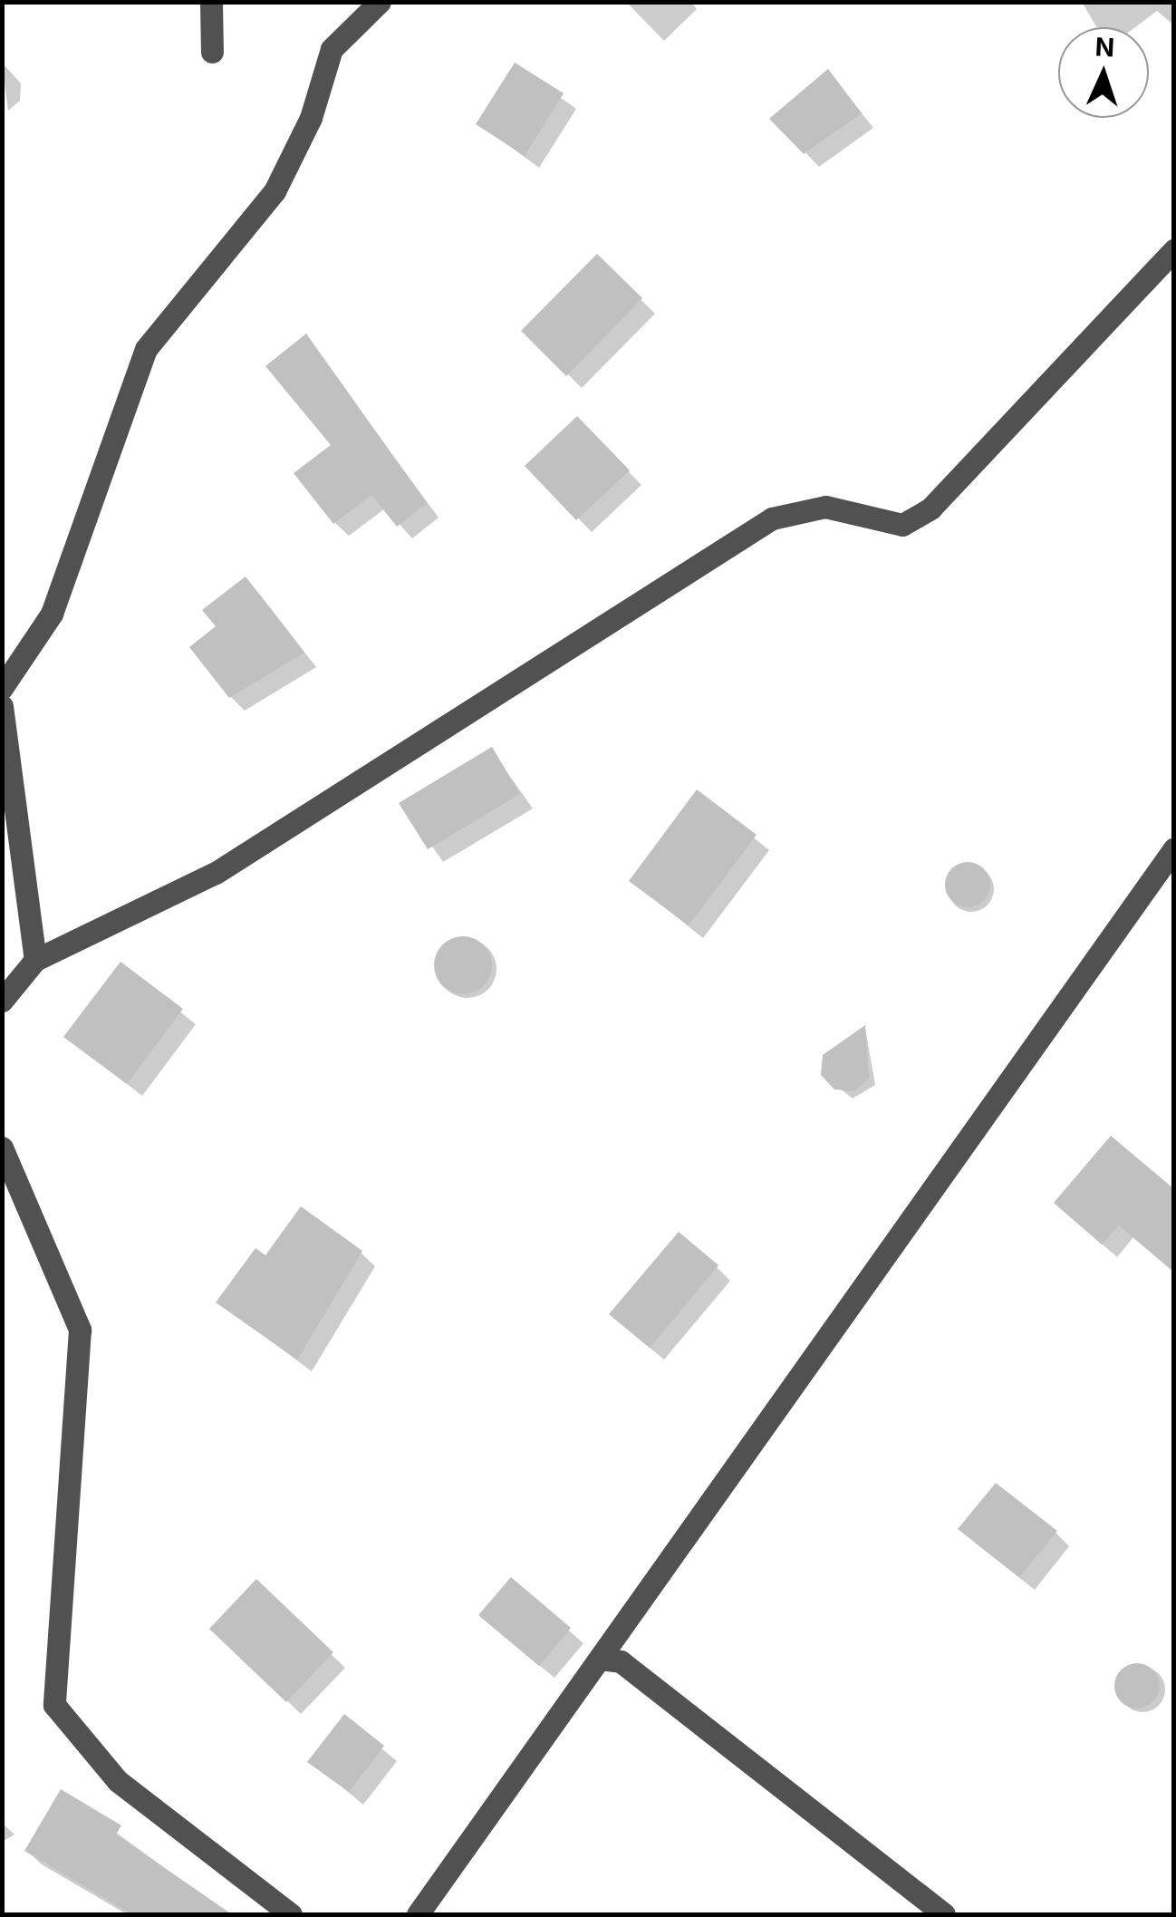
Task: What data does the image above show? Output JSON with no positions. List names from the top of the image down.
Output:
{
  "north": "top"
}
